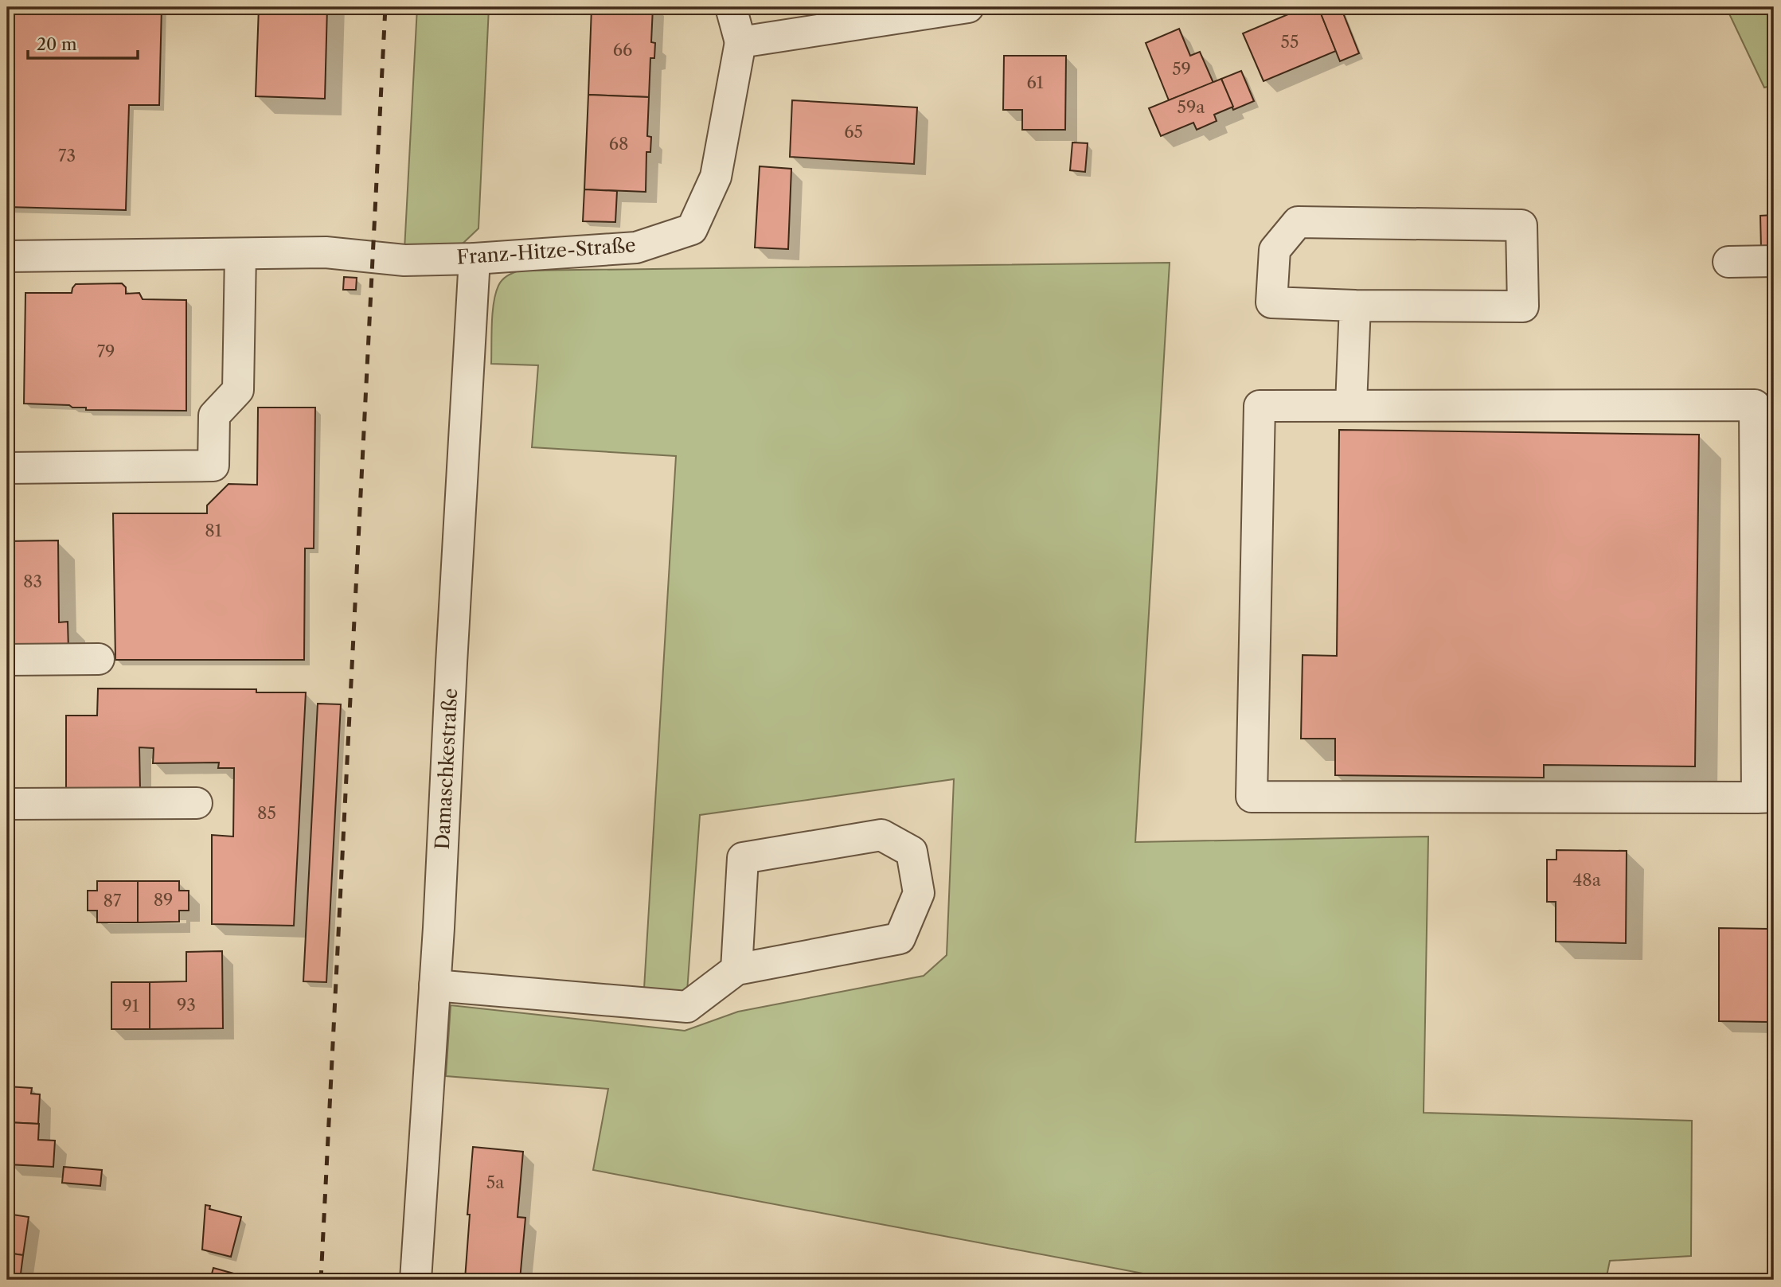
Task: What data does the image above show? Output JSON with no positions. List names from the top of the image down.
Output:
{
  "streets": {
    "street": ["Franz-Hitze-Straße", "Damaschkestraße"]
  },
  "crossings": [
    ["Franz-Hitze-Straße", "Damaschkestraße"]
  ],
  "house_numbers": [
    "55",
    "66",
    "59",
    "61",
    "59a",
    "65",
    "68",
    "73",
    "79",
    "81",
    "83",
    "85",
    "48a",
    "89",
    "87",
    "93",
    "91",
    "5a"
  ],
  "scale_bar": "20 m"
}
